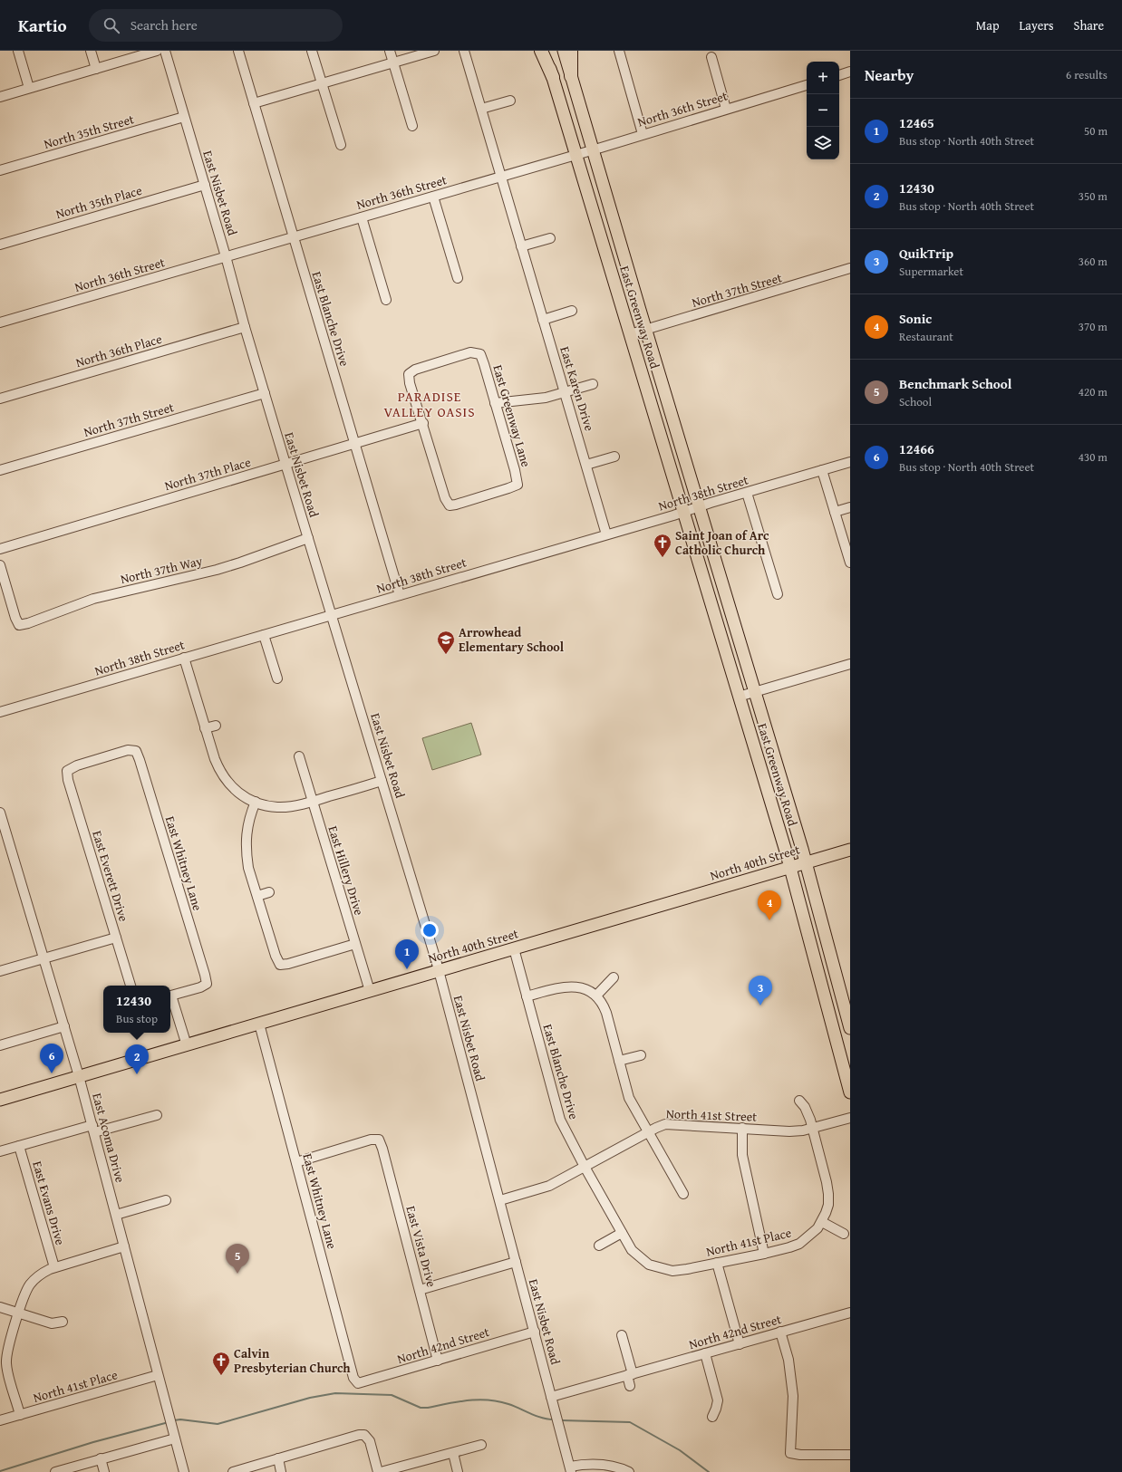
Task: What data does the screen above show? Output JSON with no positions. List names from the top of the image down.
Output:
{
  "streets": {
    "main road": ["East Greenway Road", "North 40th Street"],
    "street": [
      "North 36th Street",
      "North 35th Street",
      "East Nisbet Road",
      "North 35th Place",
      "North 37th Street",
      "East Blanche Drive",
      "North 36th Place",
      "East Karen Drive",
      "East Greenway Lane",
      "North 37th Place",
      "North 38th Street",
      "North 37th Way",
      "East Whitney Lane",
      "East Hillery Drive",
      "East Everett Drive",
      "North 41st Street",
      "East Acoma Drive",
      "East Evans Drive",
      "North 41st Place",
      "East Vista Drive",
      "North 42nd Street"
    ]
  },
  "crossings": [
    ["North 36th Street", "East Nisbet Road"],
    ["North 36th Street", "East Greenway Road"],
    ["North 36th Street", "East Blanche Drive"],
    ["North 36th Street", "East Karen Drive"],
    ["North 35th Street", "East Nisbet Road"],
    ["East Nisbet Road", "North 35th Place"],
    ["East Nisbet Road", "North 37th Street"],
    ["East Nisbet Road", "North 36th Place"],
    ["East Nisbet Road", "North 37th Place"],
    ["East Nisbet Road", "North 38th Street"],
    ["East Nisbet Road", "North 37th Way"],
    ["East Nisbet Road", "North 40th Street"],
    ["East Nisbet Road", "North 41st Street"],
    ["East Nisbet Road", "North 42nd Street"],
    ["North 37th Street", "East Greenway Road"],
    ["East Greenway Road", "North 38th Street"],
    ["East Greenway Road", "North 40th Street"],
    ["East Blanche Drive", "North 37th Place"],
    ["East Blanche Drive", "North 38th Street"],
    ["East Blanche Drive", "North 40th Street"],
    ["East Blanche Drive", "North 41st Street"],
    ["East Blanche Drive", "North 41st Place"],
    ["East Karen Drive", "North 38th Street"],
    ["East Greenway Lane", "North 37th Place"],
    ["North 40th Street", "East Whitney Lane"],
    ["North 40th Street", "East Hillery Drive"],
    ["North 40th Street", "East Acoma Drive"],
    ["East Whitney Lane", "East Everett Drive"],
    ["East Whitney Lane", "East Vista Drive"],
    ["East Whitney Lane", "North 42nd Street"],
    ["East Acoma Drive", "North 41st Place"],
    ["East Vista Drive", "North 42nd Street"]
  ],
  "districts": ["PARADISE VALLEY OASIS"],
  "places": {
    "church": ["Saint Joan of Arc Catholic Church", "Calvin Presbyterian Church"],
    "school or university": ["Arrowhead Elementary School"]
  },
  "page": {
    "header": "Kartio",
    "search": "Search here",
    "nav": ["Map", "Layers", "Share"],
    "heading": ["Nearby", "6 results"],
    "map_buttons": ["+", "−"],
    "list": [
      {
        "mark": "1",
        "name": "12465",
        "note": "Bus stop · North 40th Street",
        "value": "50 m"
      },
      {
        "mark": "2",
        "name": "12430",
        "note": "Bus stop · North 40th Street",
        "value": "350 m"
      },
      {
        "mark": "3",
        "name": "QuikTrip",
        "note": "Supermarket",
        "value": "360 m"
      },
      {
        "mark": "4",
        "name": "Sonic",
        "note": "Restaurant",
        "value": "370 m"
      },
      {
        "mark": "5",
        "name": "Benchmark School",
        "note": "School",
        "value": "420 m"
      },
      {
        "mark": "6",
        "name": "12466",
        "note": "Bus stop · North 40th Street",
        "value": "430 m"
      }
    ],
    "pins": [
      "4",
      "1",
      "3",
      "6",
      "2",
      "5"
    ],
    "popup": ["12430", "Bus stop"]
  }
}
